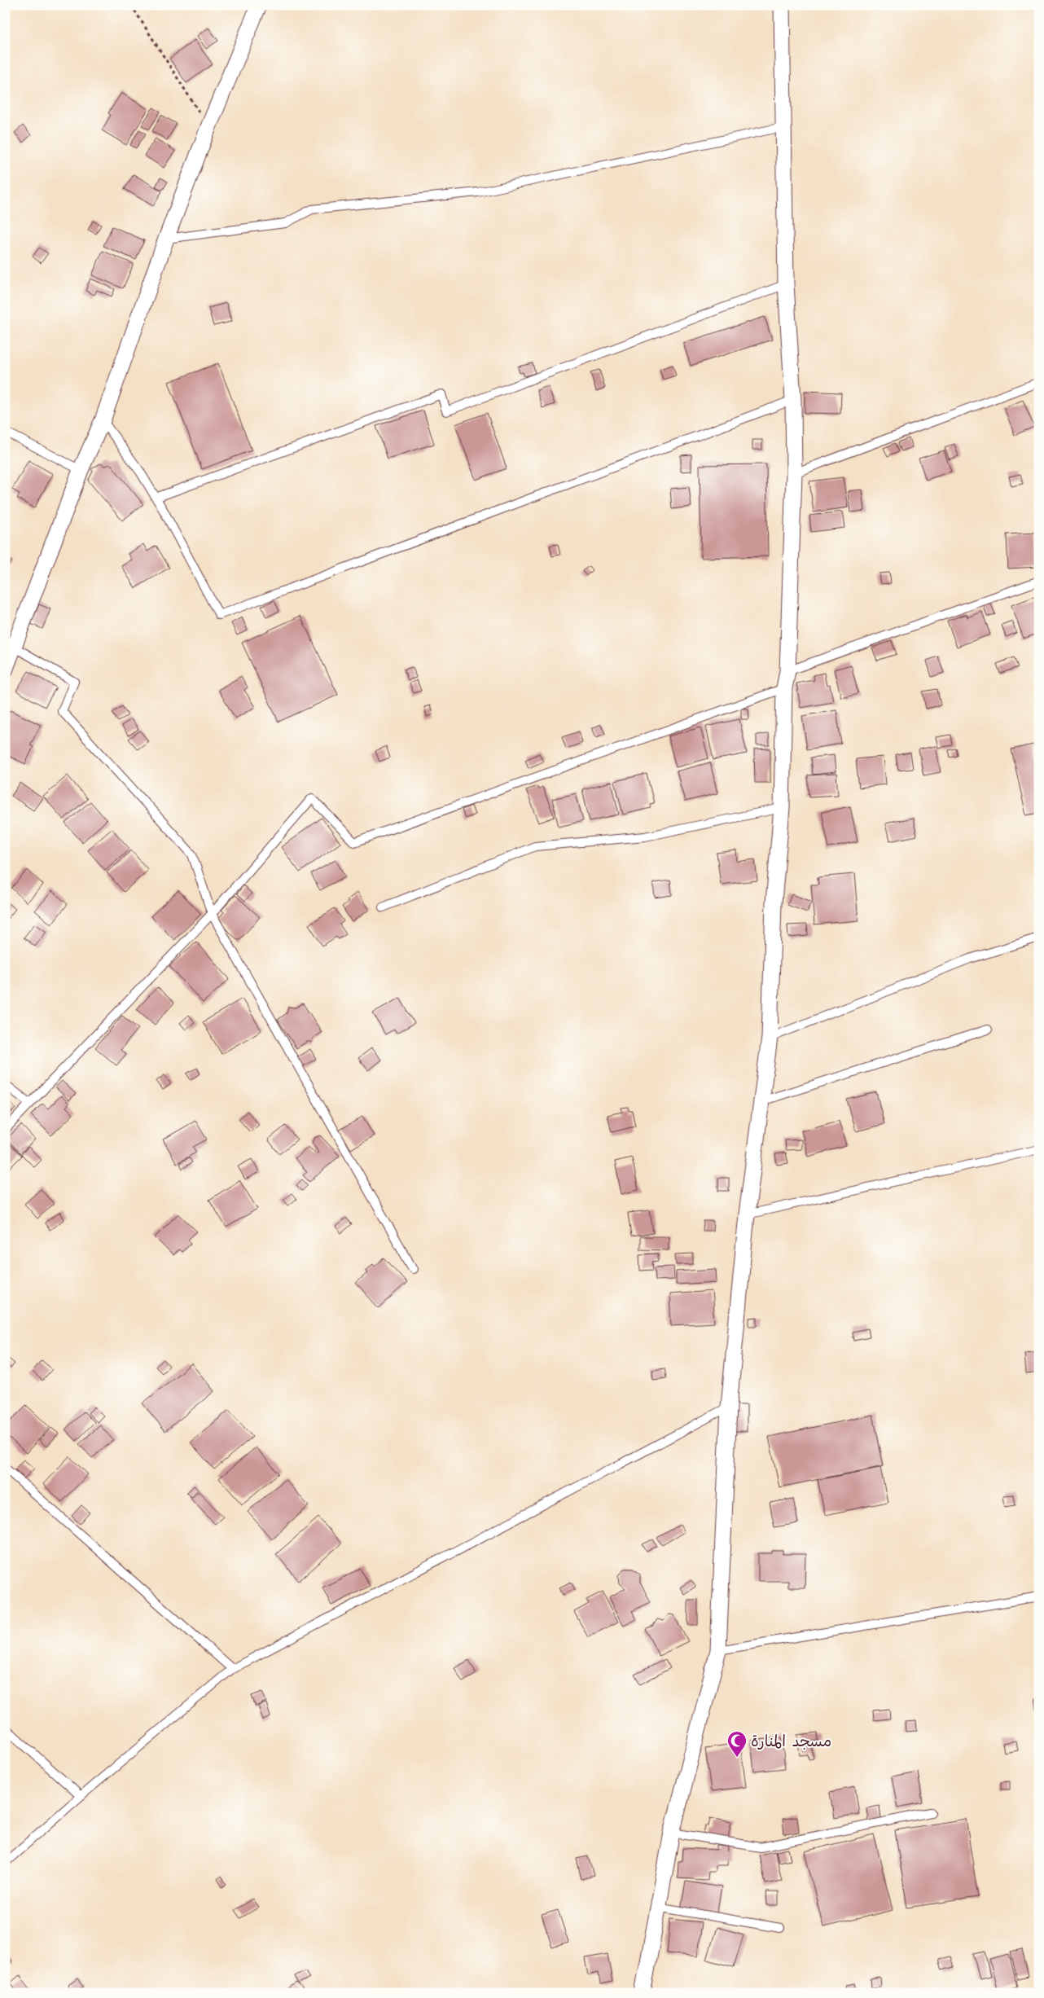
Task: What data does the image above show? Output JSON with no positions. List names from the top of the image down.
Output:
{
  "places": {
    "mosque": ["مسجد المنارة"]
  }
}
